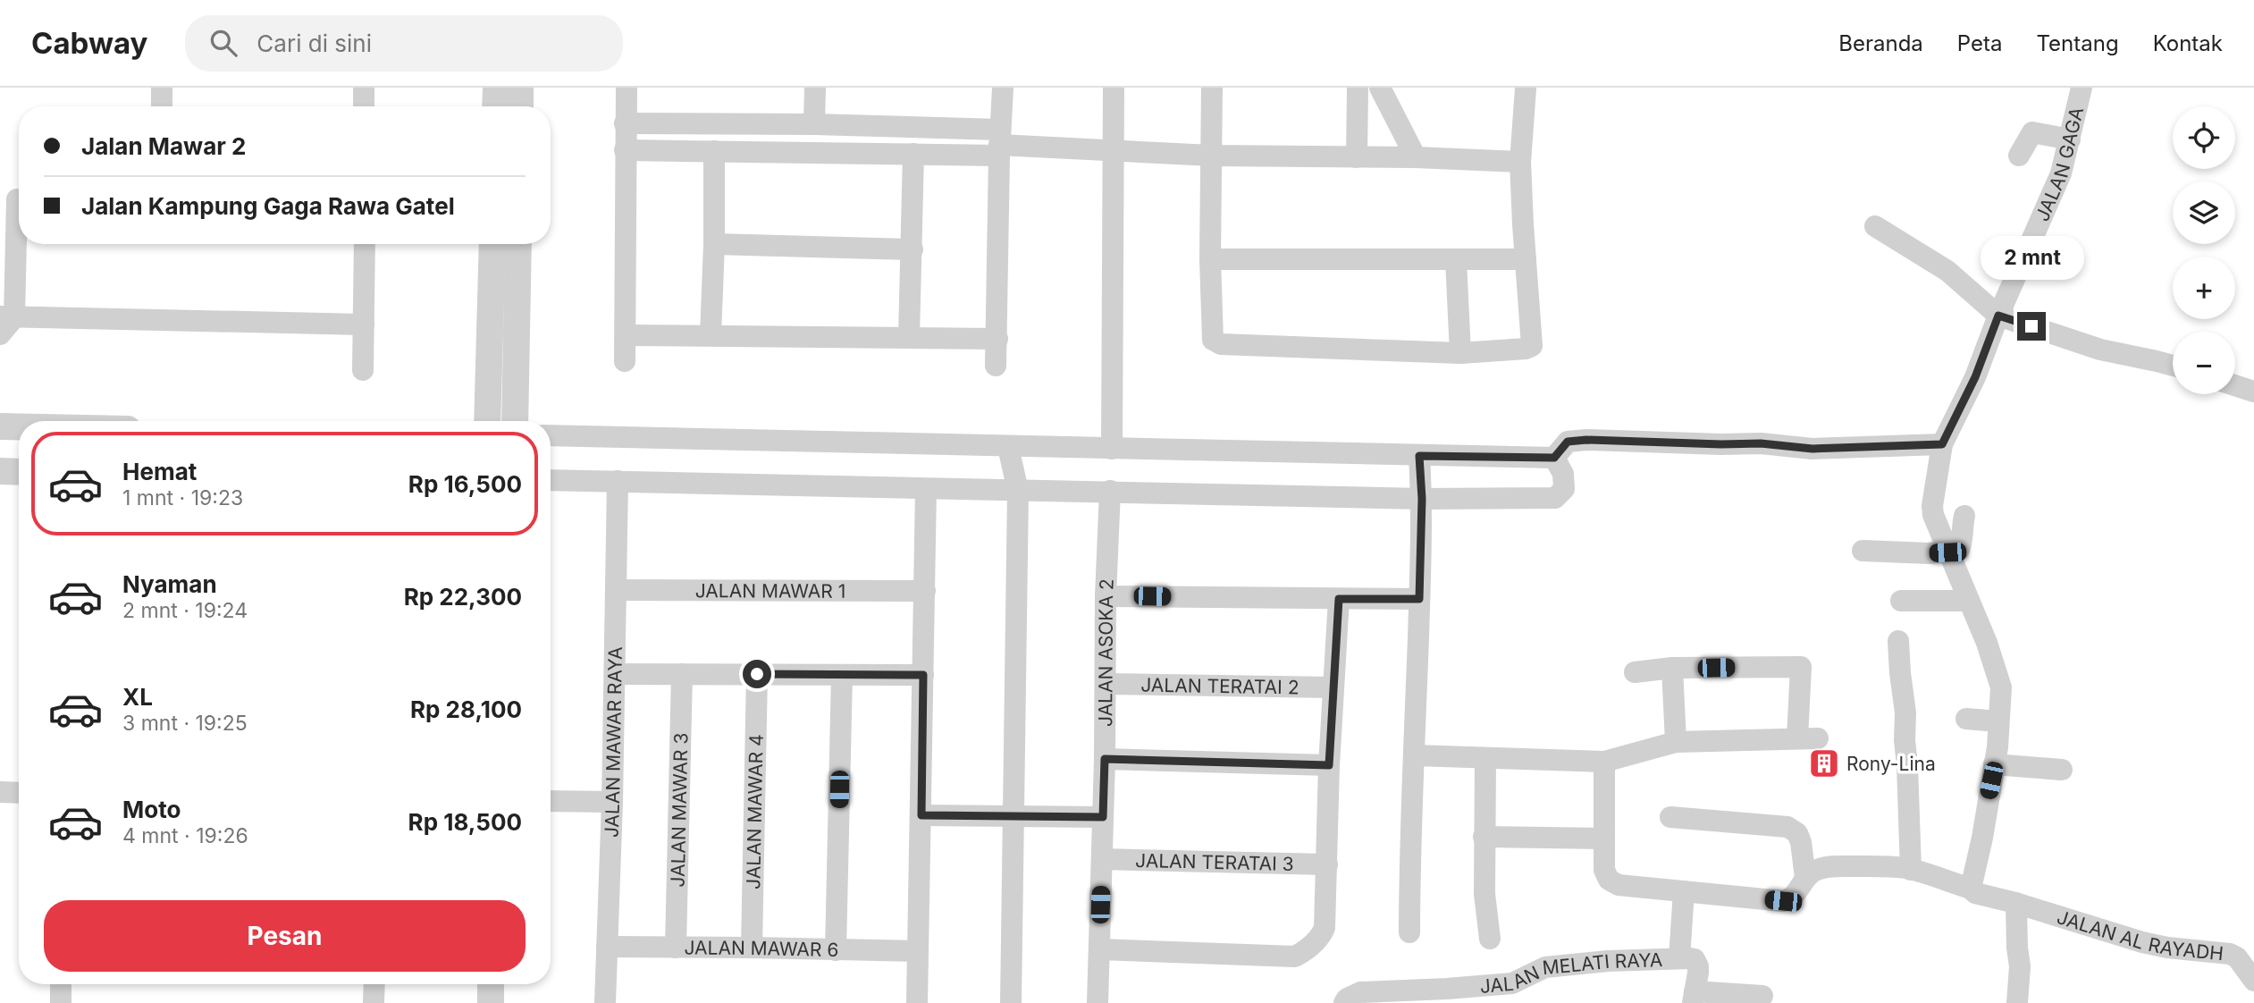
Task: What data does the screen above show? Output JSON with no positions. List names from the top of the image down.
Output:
{
  "streets": {
    "street": [
      "JALAN GAGA",
      "JALAN MAWAR 1",
      "JALAN ASOKA 2",
      "JALAN TERATAI 2",
      "JALAN MAWAR RAYA",
      "JALAN MAWAR 3",
      "JALAN MAWAR 4",
      "JALAN TERATAI 3",
      "JALAN AL RAYADH",
      "JALAN MAWAR 6",
      "JALAN MELATI RAYA"
    ]
  },
  "crossings": [
    ["JALAN GAGA", "JALAN AL RAYADH"],
    ["JALAN MAWAR 1", "JALAN MAWAR RAYA"],
    ["JALAN ASOKA 2", "JALAN TERATAI 2"],
    ["JALAN ASOKA 2", "JALAN TERATAI 3"],
    ["JALAN MAWAR RAYA", "JALAN MAWAR 6"],
    ["JALAN MAWAR 3", "JALAN MAWAR 6"],
    ["JALAN MAWAR 4", "JALAN MAWAR 6"]
  ],
  "places": {
    "building": ["Rony-Lina"]
  },
  "page": {
    "header": "Cabway",
    "search": "Cari di sini",
    "nav": [
      "Beranda",
      "Peta",
      "Tentang",
      "Kontak"
    ],
    "map_buttons": ["+", "−"],
    "banner": ["Jalan Mawar 2", "Jalan Kampung Gaga Rawa Gatel"],
    "bubble": "2 mnt",
    "list": [
      {
        "name": "Hemat",
        "note": "1 mnt · 19:23",
        "value": "Rp 16,500"
      },
      {
        "name": "Nyaman",
        "note": "2 mnt · 19:24",
        "value": "Rp 22,300"
      },
      {
        "name": "XL",
        "note": "3 mnt · 19:25",
        "value": "Rp 28,100"
      },
      {
        "name": "Moto",
        "note": "4 mnt · 19:26",
        "value": "Rp 18,500"
      }
    ],
    "buttons": "Pesan"
  }
}
